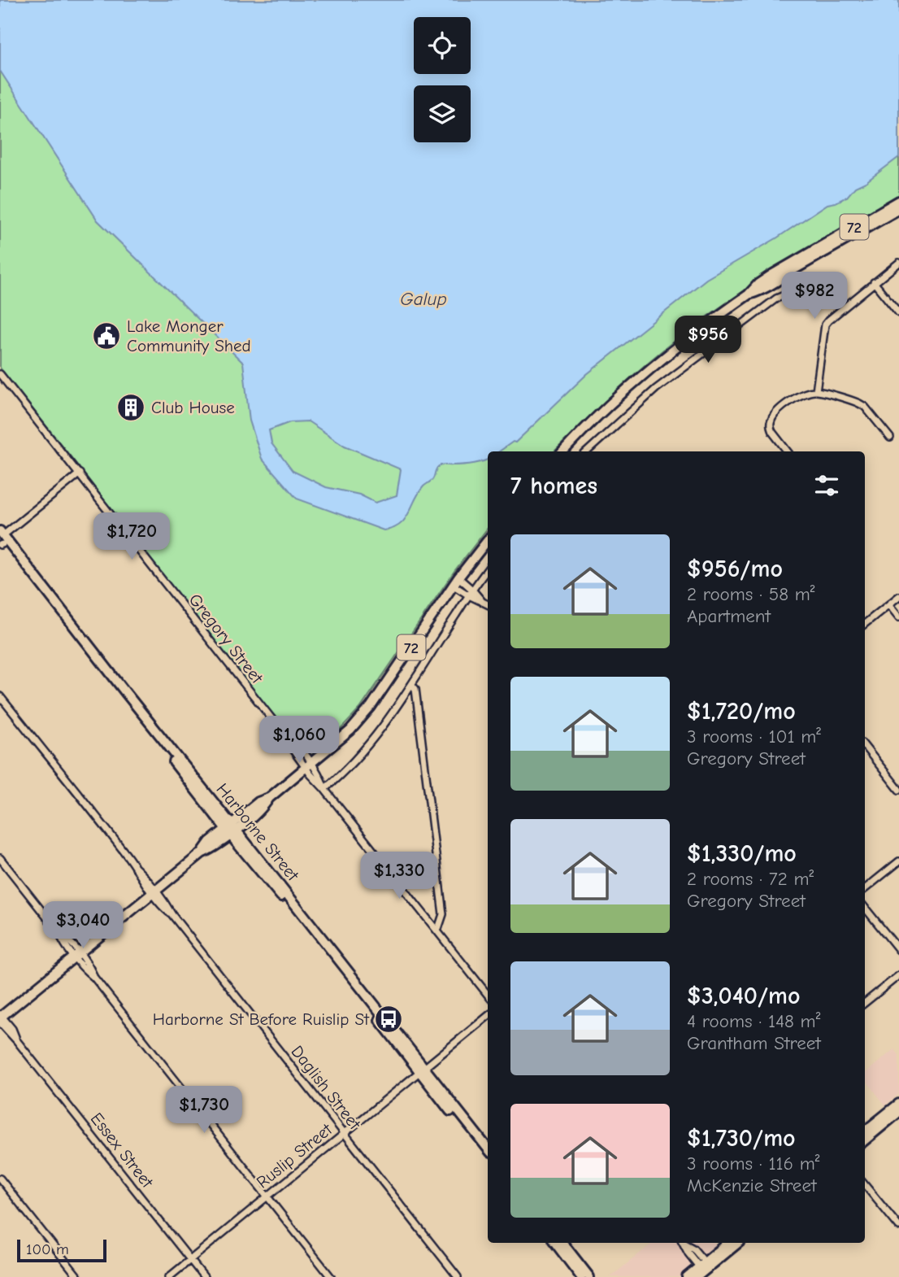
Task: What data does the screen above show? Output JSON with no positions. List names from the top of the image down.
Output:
{
  "streets": {
    "main road": ["72", "Harborne Street"],
    "street": [
      "Gregory Street",
      "Daglish Street",
      "Essex Street",
      "Ruslip Street"
    ]
  },
  "crossings": [
    ["72", "Gregory Street"],
    ["72", "Harborne Street"],
    ["72", "Daglish Street"],
    ["72", "Essex Street"],
    ["Harborne Street", "Ruslip Street"],
    ["Daglish Street", "Ruslip Street"],
    ["Essex Street", "Ruslip Street"]
  ],
  "water": ["Galup"],
  "places": {
    "public building": ["Lake Monger Community Shed"],
    "building": ["Club House"],
    "bus stop": ["Harborne St Before Ruislip St"]
  },
  "scale_bar": "100 m",
  "page": {
    "price": [
      "$982",
      "$956",
      "$1,720",
      "$1,060",
      "$1,330",
      "$3,040",
      "$1,730"
    ],
    "heading": "7 homes",
    "list": [
      {
        "name": "$956/mo",
        "note": "2 rooms · 58 m² · Apartment"
      },
      {
        "name": "$1,720/mo",
        "note": "3 rooms · 101 m² · Gregory Street"
      },
      {
        "name": "$1,330/mo",
        "note": "2 rooms · 72 m² · Gregory Street"
      },
      {
        "name": "$3,040/mo",
        "note": "4 rooms · 148 m² · Grantham Street"
      },
      {
        "name": "$1,730/mo",
        "note": "3 rooms · 116 m² · McKenzie Street"
      }
    ],
    "scale": "100 m"
  }
}
